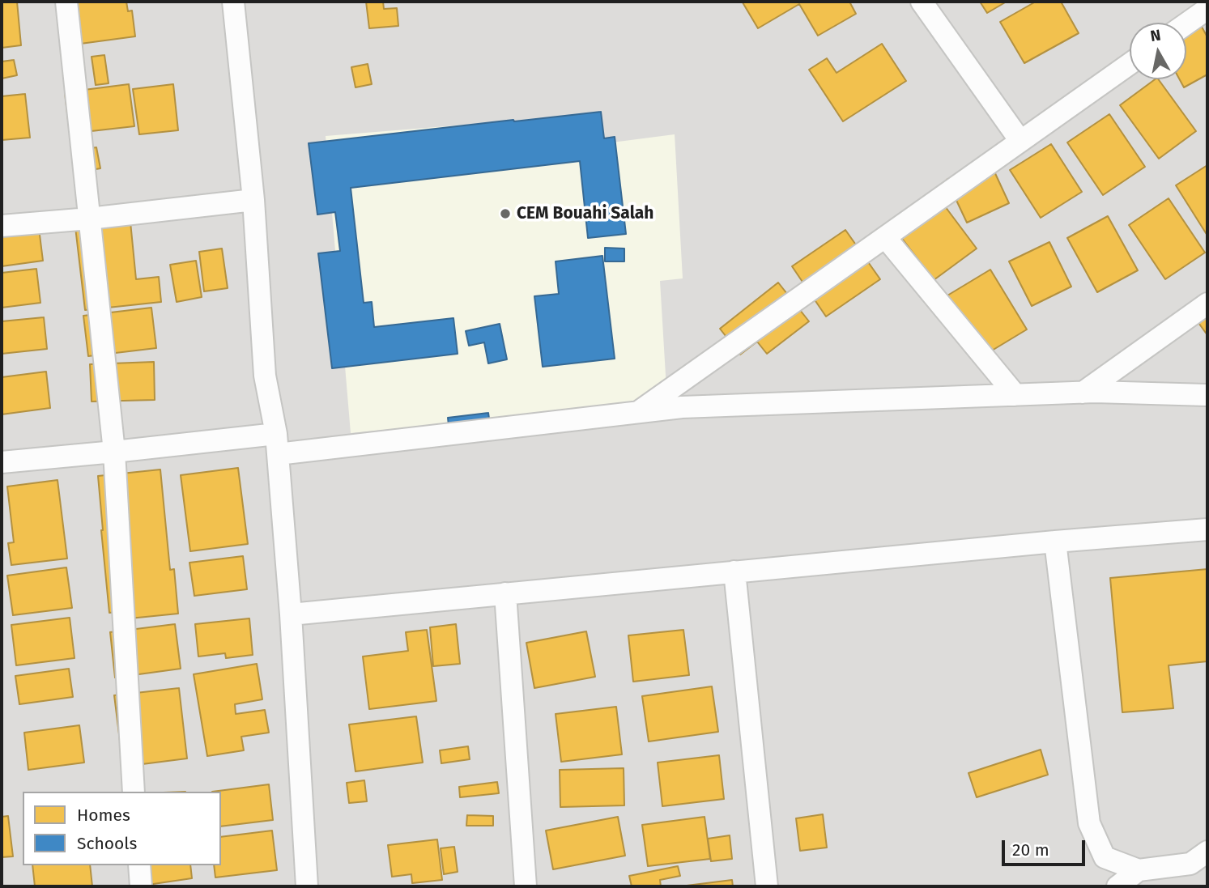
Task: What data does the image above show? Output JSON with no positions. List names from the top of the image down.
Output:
{
  "places": ["CEM Bouahi Salah"],
  "legend": ["Homes", "Schools"],
  "scale_bar": "20 m",
  "north": "top"
}
